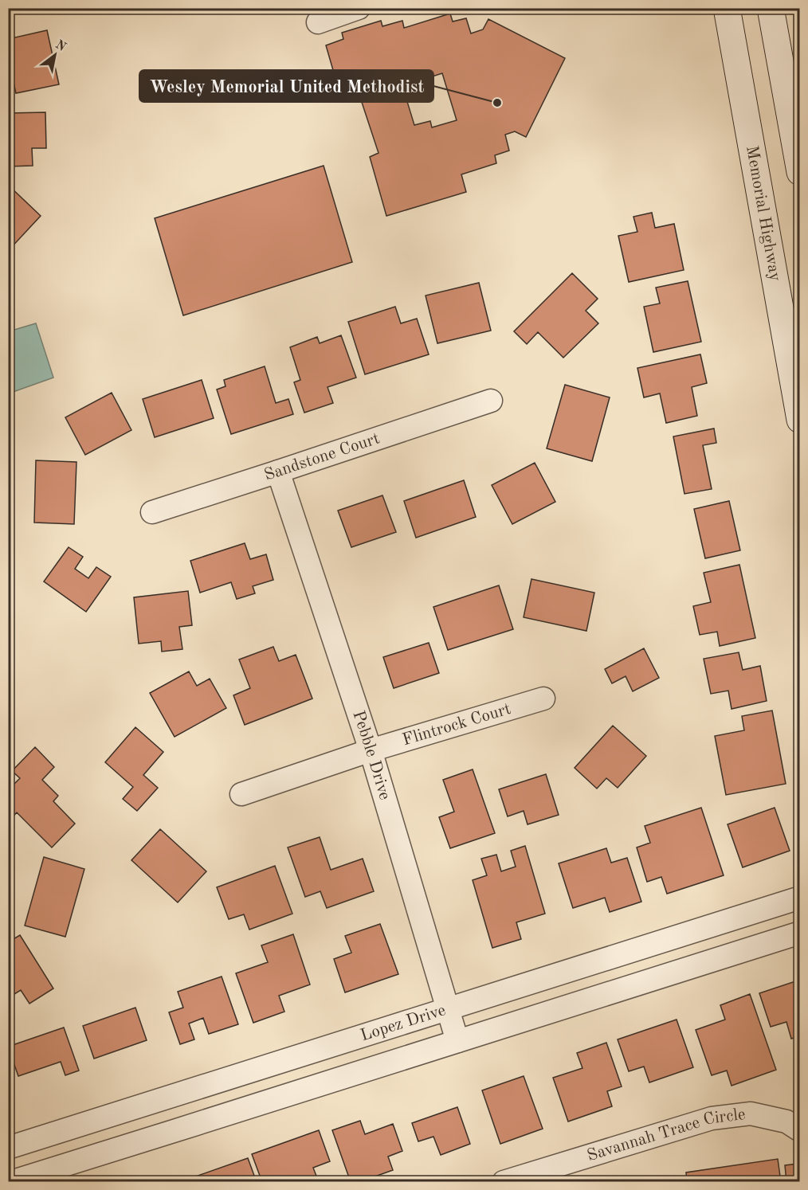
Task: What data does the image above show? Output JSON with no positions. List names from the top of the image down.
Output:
{
  "streets": {
    "main road": ["Memorial Highway"],
    "street": [
      "Sandstone Court",
      "Flintrock Court",
      "Pebble Drive",
      "Lopez Drive",
      "Savannah Trace Circle"
    ]
  },
  "crossings": [
    ["Sandstone Court", "Pebble Drive"],
    ["Flintrock Court", "Pebble Drive"],
    ["Pebble Drive", "Lopez Drive"]
  ],
  "places": ["Wesley Memorial United Methodist"],
  "north": "top right"
}
